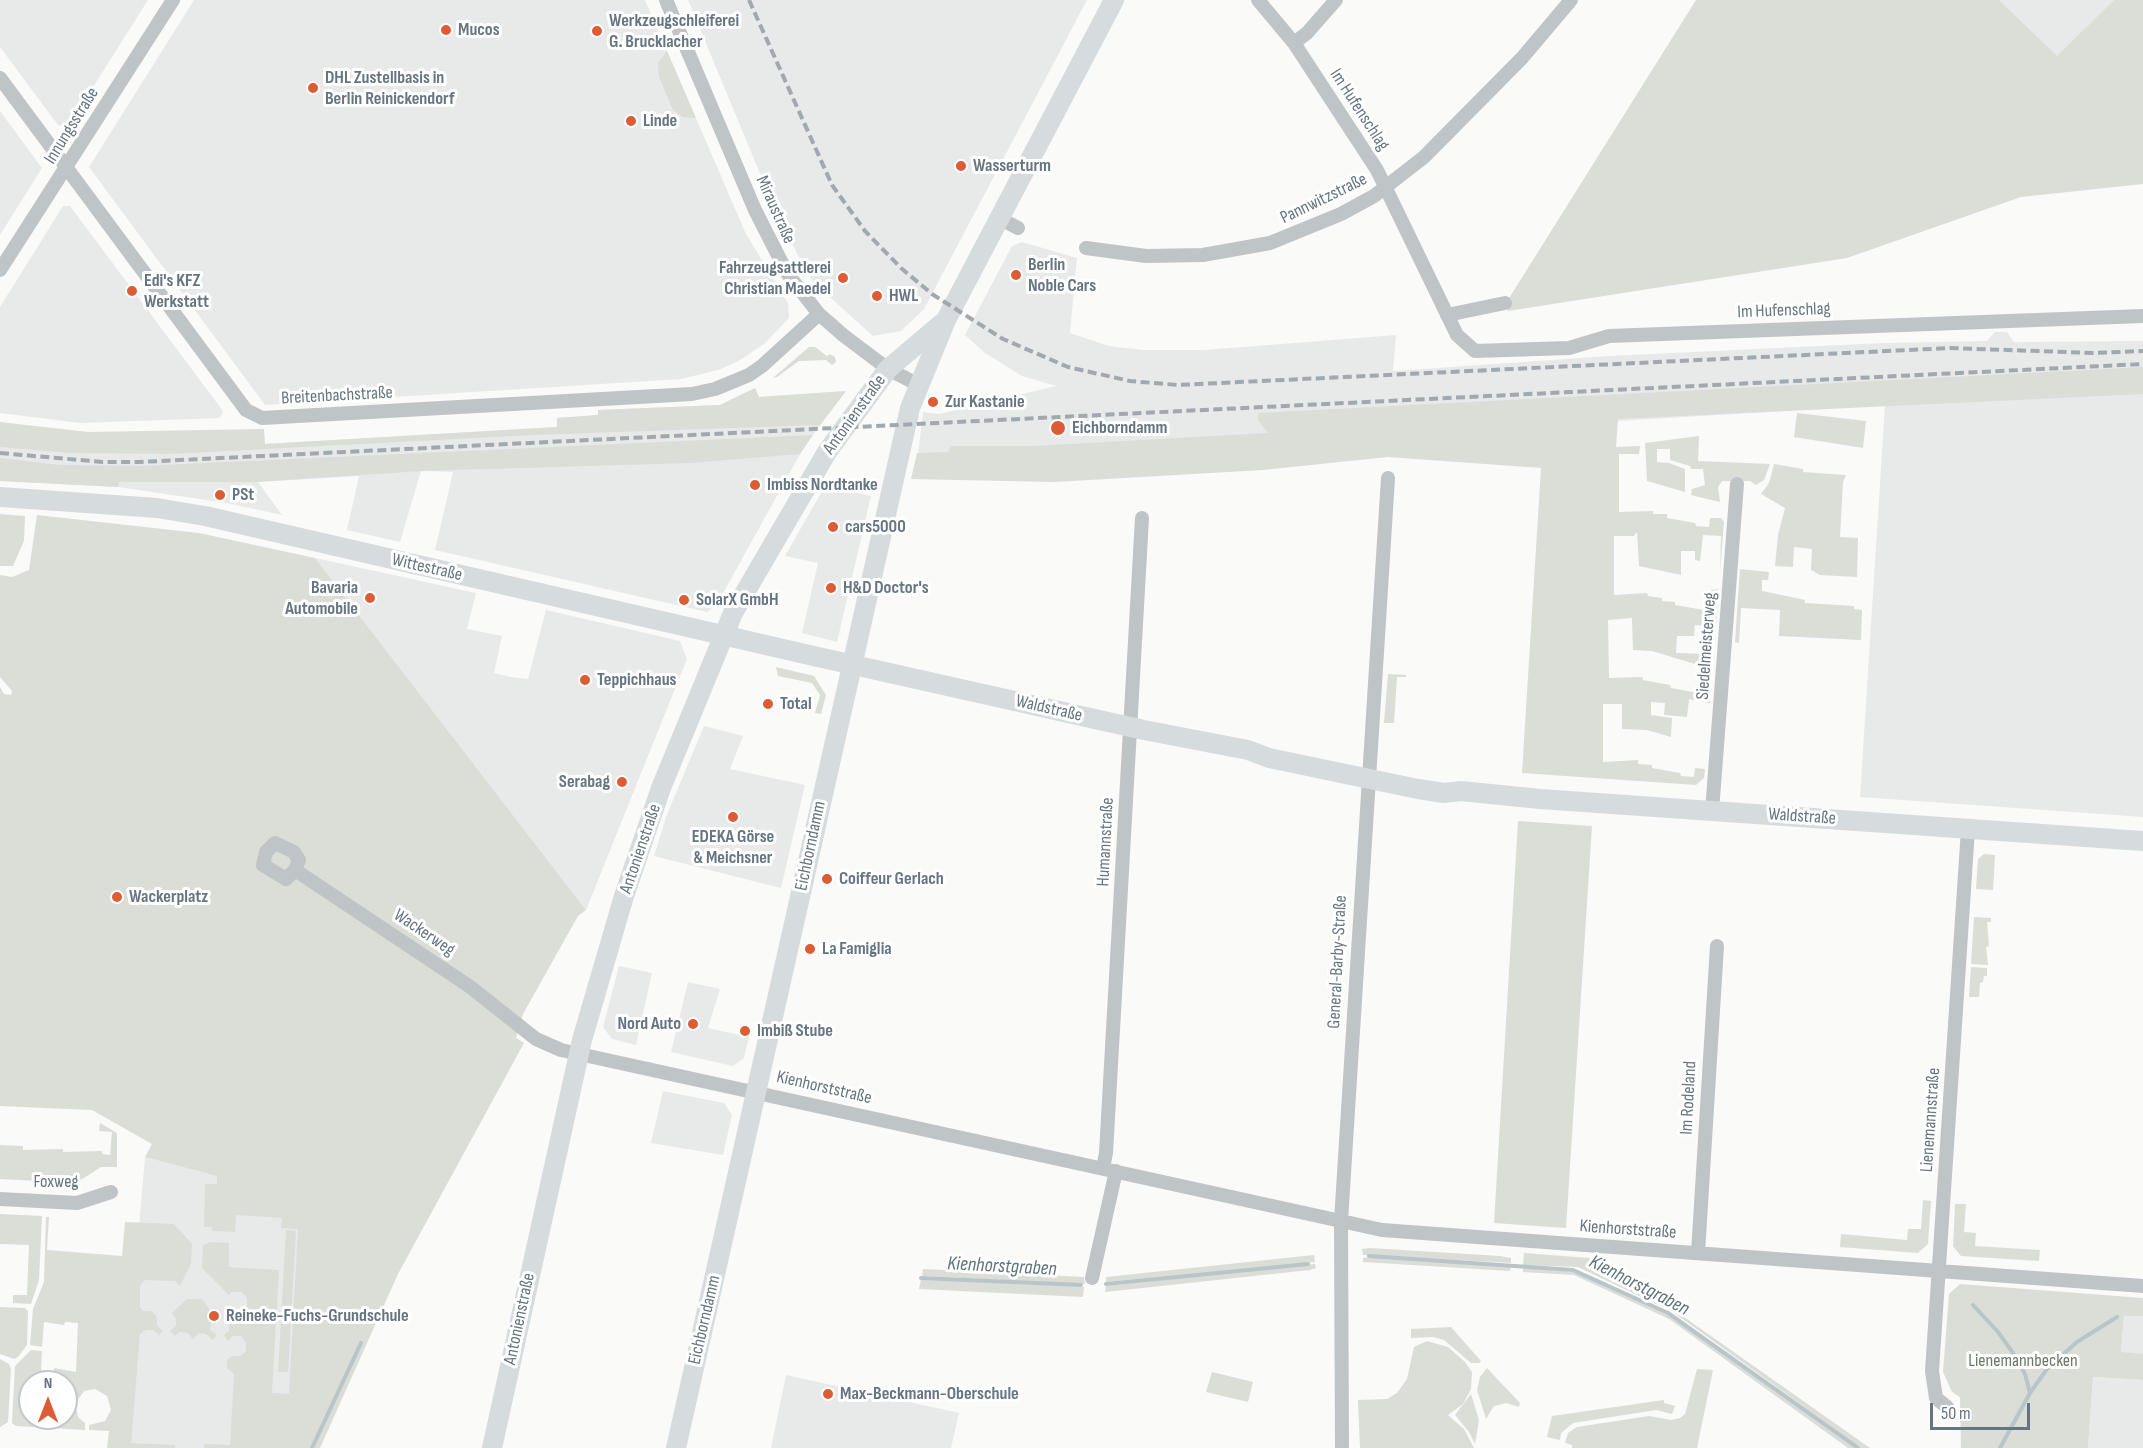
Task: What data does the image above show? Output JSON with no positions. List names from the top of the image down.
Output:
{
  "streets": {
    "main road": [
      "Antonienstraße",
      "Wittestraße",
      "Waldstraße",
      "Eichborndamm"
    ],
    "street": [
      "Im Hufenschlag",
      "Innungsstraße",
      "Pannwitzstraße",
      "Miraustraße",
      "Breitenbachstraße",
      "Siedelmeisterweg",
      "Humannstraße",
      "Wackerweg",
      "General-Barby-Straße",
      "Kienhorststraße",
      "Im Rodeland",
      "Lienemannstraße",
      "Foxweg"
    ]
  },
  "crossings": [
    ["Im Hufenschlag", "Pannwitzstraße"],
    ["Innungsstraße", "Breitenbachstraße"],
    ["Miraustraße", "Breitenbachstraße"],
    ["Miraustraße", "Antonienstraße"],
    ["Miraustraße", "Eichborndamm"],
    ["Antonienstraße", "Wittestraße"],
    ["Antonienstraße", "Eichborndamm"],
    ["Antonienstraße", "Kienhorststraße"],
    ["Wittestraße", "Waldstraße"],
    ["Wittestraße", "Eichborndamm"],
    ["Siedelmeisterweg", "Waldstraße"],
    ["Waldstraße", "Humannstraße"],
    ["Waldstraße", "Eichborndamm"],
    ["Waldstraße", "General-Barby-Straße"],
    ["Waldstraße", "Lienemannstraße"],
    ["Humannstraße", "Kienhorststraße"],
    ["Eichborndamm", "Kienhorststraße"],
    ["Wackerweg", "Kienhorststraße"],
    ["General-Barby-Straße", "Kienhorststraße"],
    ["Kienhorststraße", "Im Rodeland"],
    ["Kienhorststraße", "Lienemannstraße"]
  ],
  "water": ["Kienhorstgraben"],
  "parks": ["Lienemannbecken"],
  "places": [
    "Mucos",
    "Werkzeugschleiferei G. Brucklacher",
    "DHL Zustellbasis in Berlin Reinickendorf",
    "Linde",
    "Wasserturm",
    "Berlin Noble Cars",
    "Fahrzeugsattlerei Christian Maedel",
    "Edi's KFZ Werkstatt",
    "HWL",
    "Zur Kastanie",
    "Eichborndamm",
    "Imbiss Nordtanke",
    "PSt",
    "cars5000",
    "H&D Doctor's",
    "Bavaria Automobile",
    "SolarX GmbH",
    "Teppichhaus",
    "Total",
    "Serabag",
    "EDEKA Görse & Meichsner",
    "Coiffeur Gerlach",
    "Wackerplatz",
    "La Famiglia",
    "Nord Auto",
    "Imbiß Stube",
    "Reineke-Fuchs-Grundschule",
    "Max-Beckmann-Oberschule"
  ],
  "scale_bar": "50 m",
  "north": "top"
}
